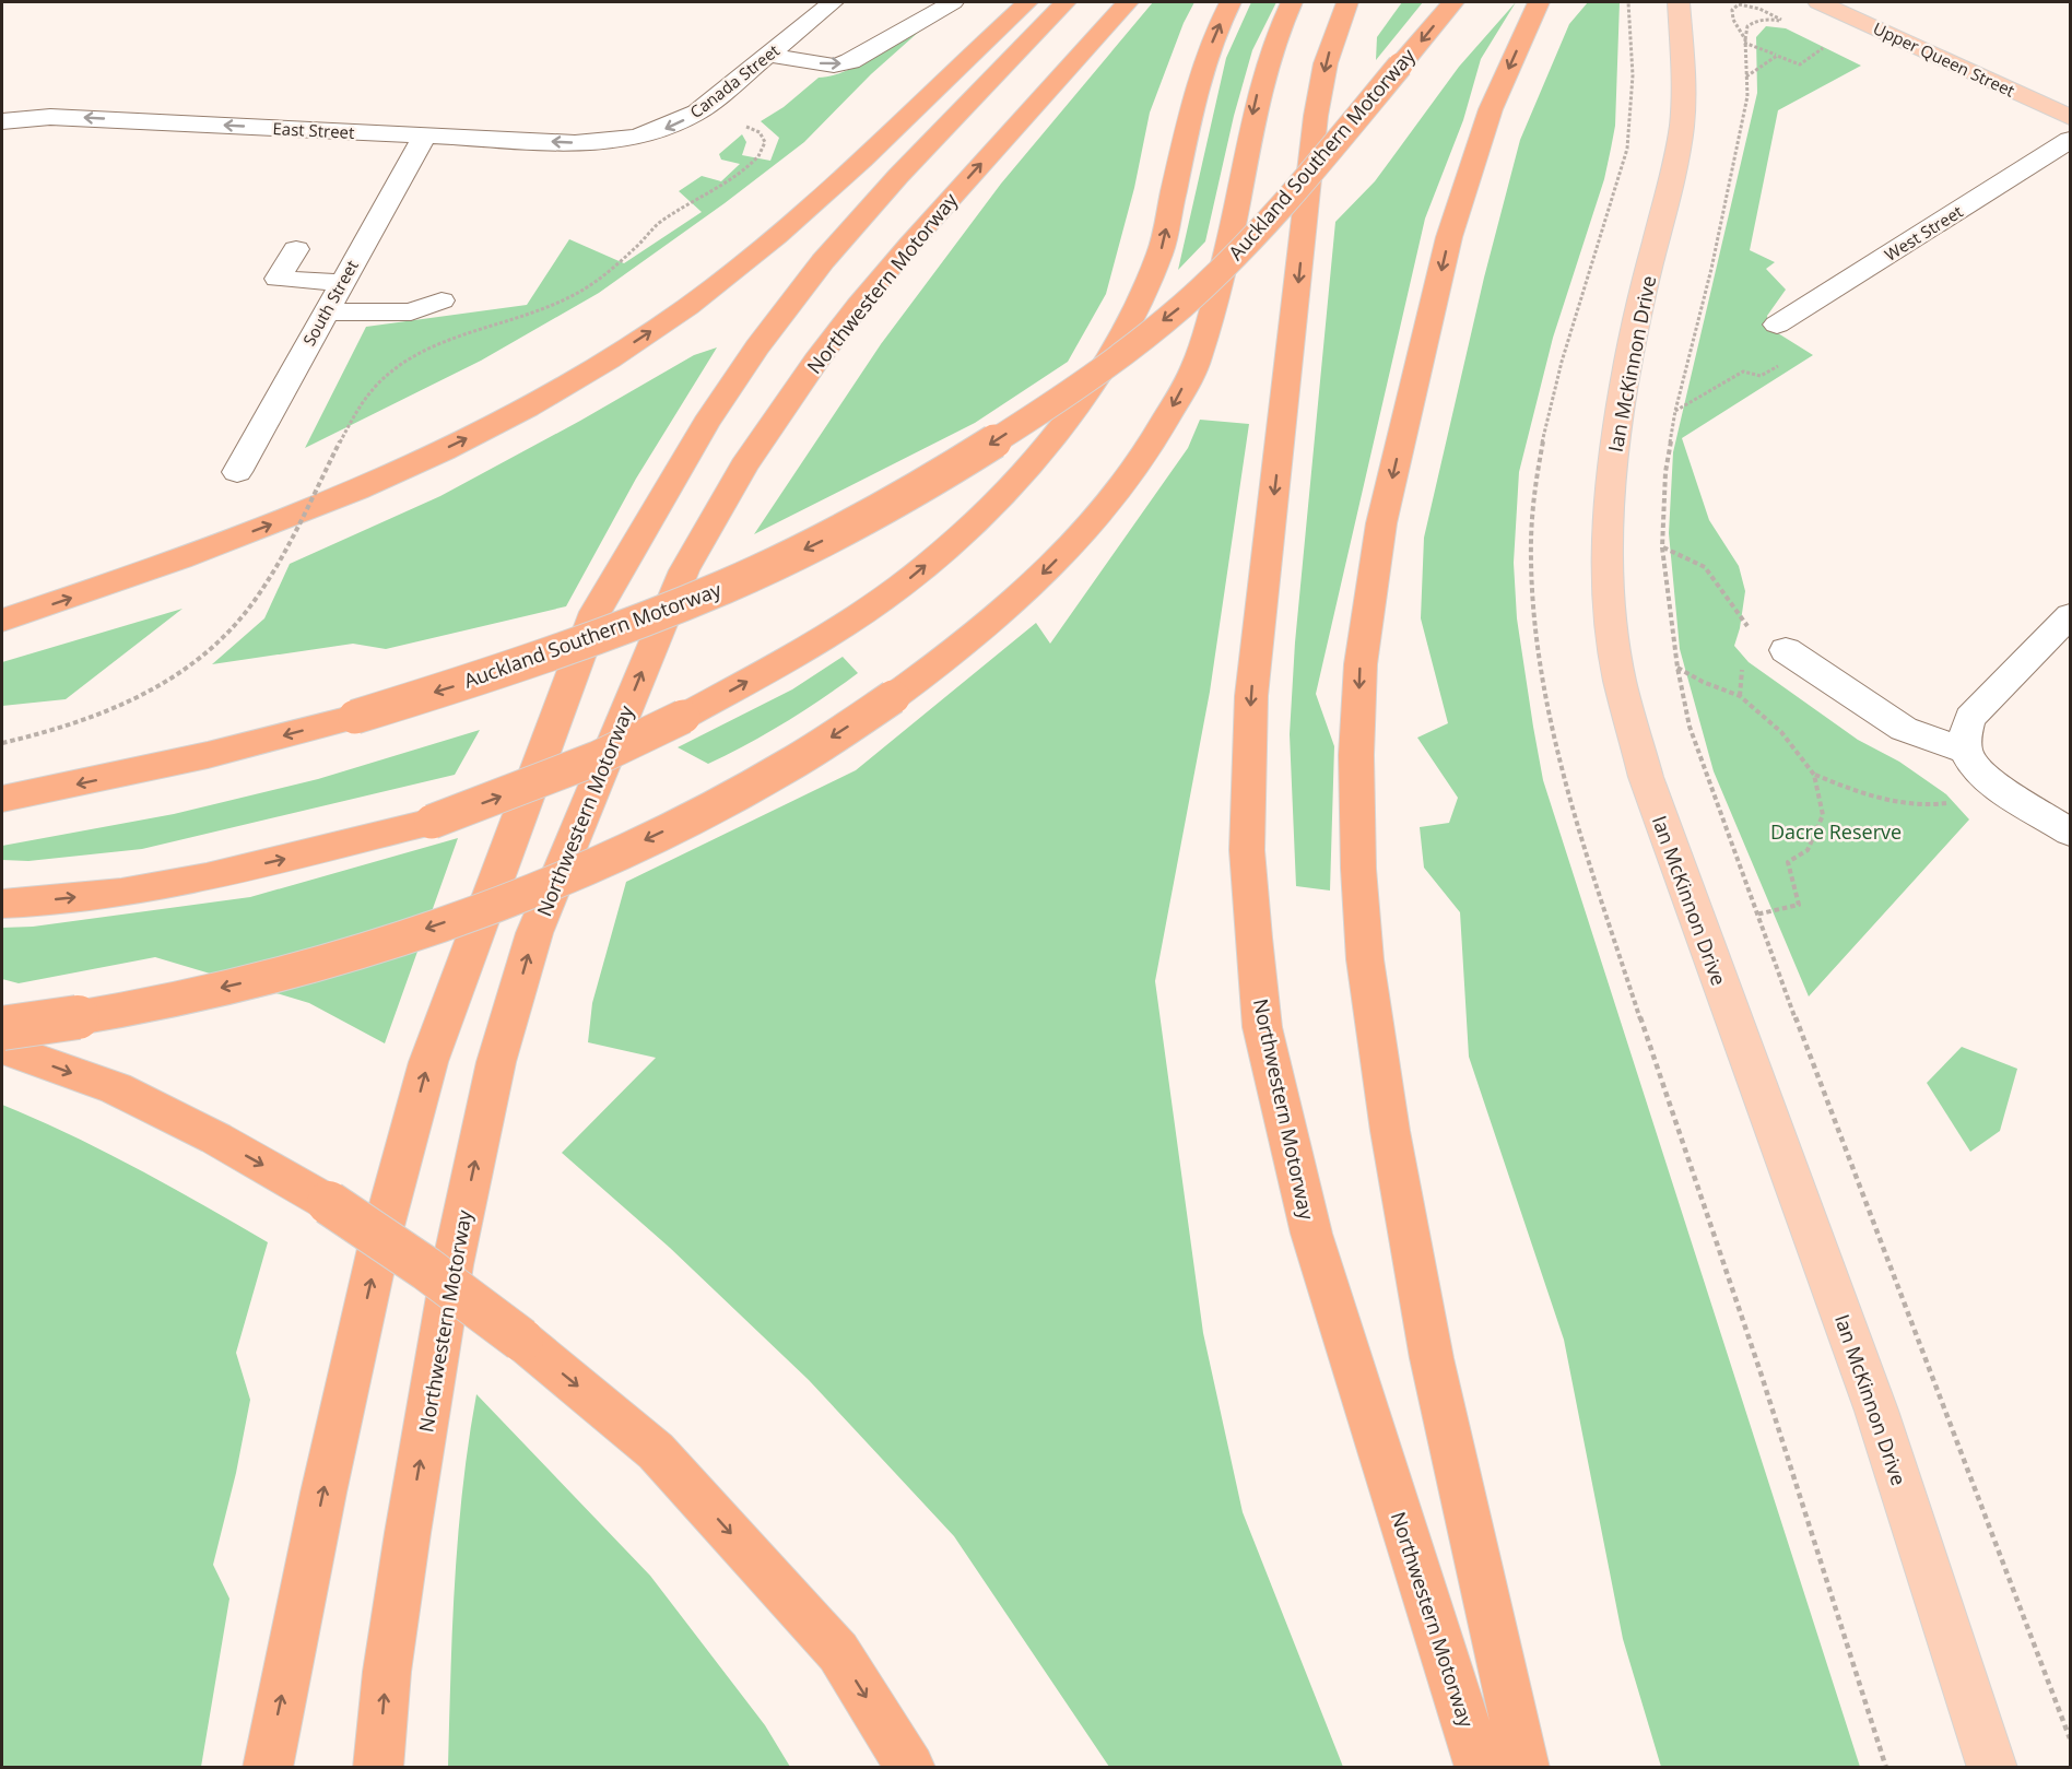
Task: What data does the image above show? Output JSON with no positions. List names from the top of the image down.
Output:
{
  "streets": {
    "highway": ["Auckland Southern Motorway", "Northwestern Motorway"],
    "main road": ["Upper Queen Street", "Ian McKinnon Drive"],
    "street": [
      "Canada Street",
      "East Street",
      "West Street",
      "South Street"
    ]
  },
  "crossings": [
    ["Canada Street", "East Street"],
    ["East Street", "South Street"]
  ],
  "one_way": ["Canada Street", "East Street"],
  "parks": ["Dacre Reserve"]
}
